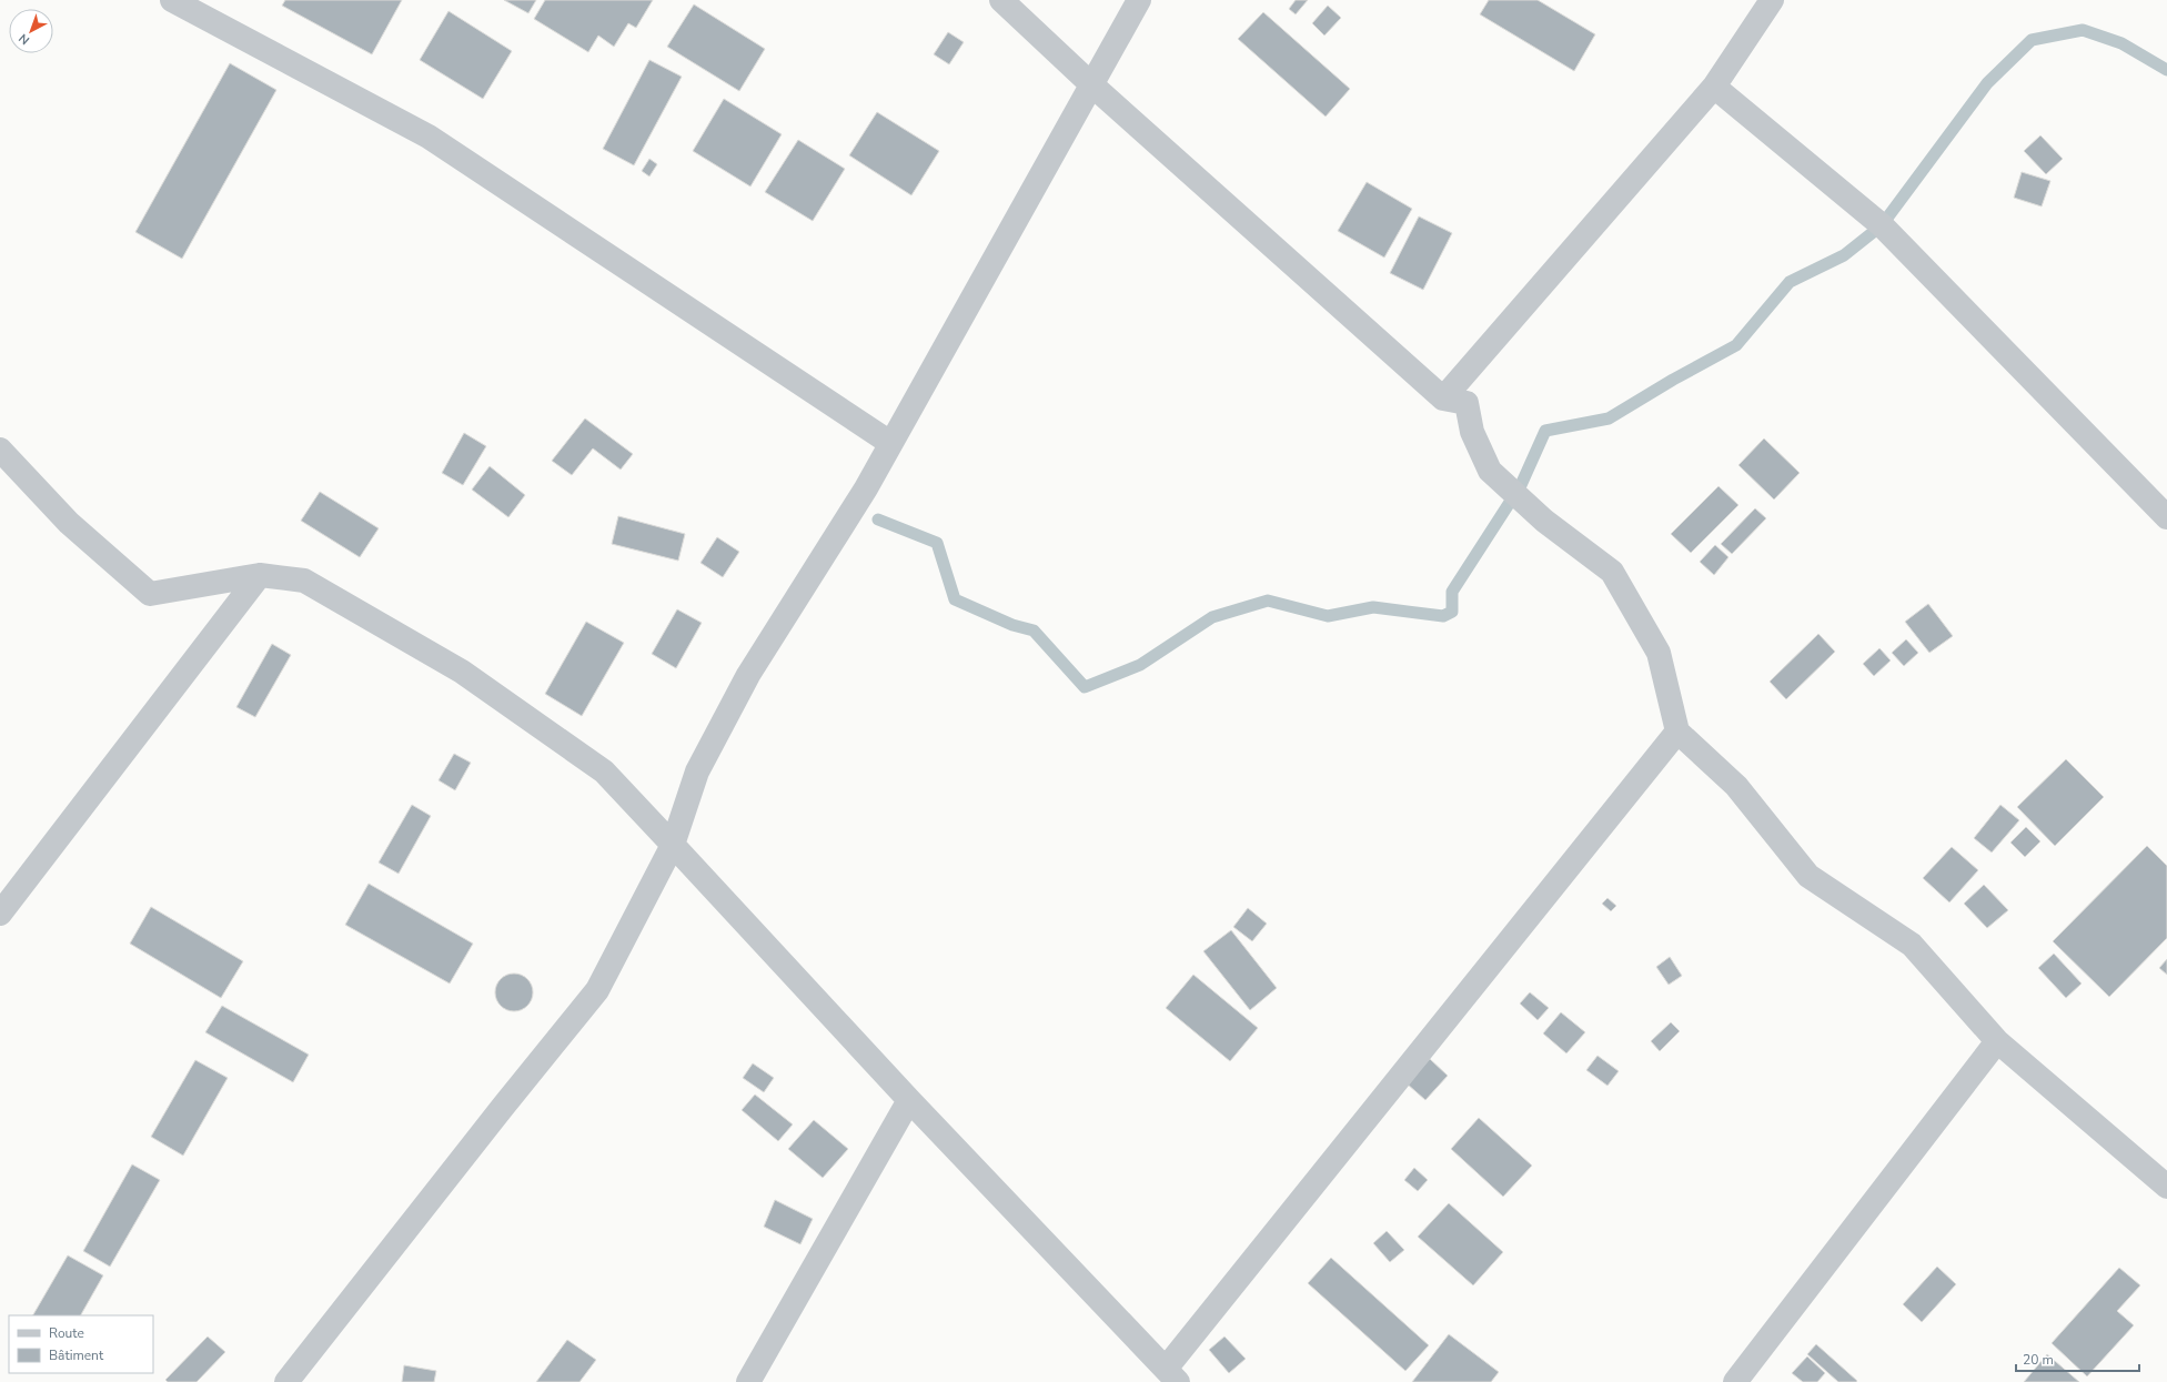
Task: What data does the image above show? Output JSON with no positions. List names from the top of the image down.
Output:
{
  "legend": ["Route", "Bâtiment"],
  "scale_bar": "20 m",
  "north": "bottom left"
}
